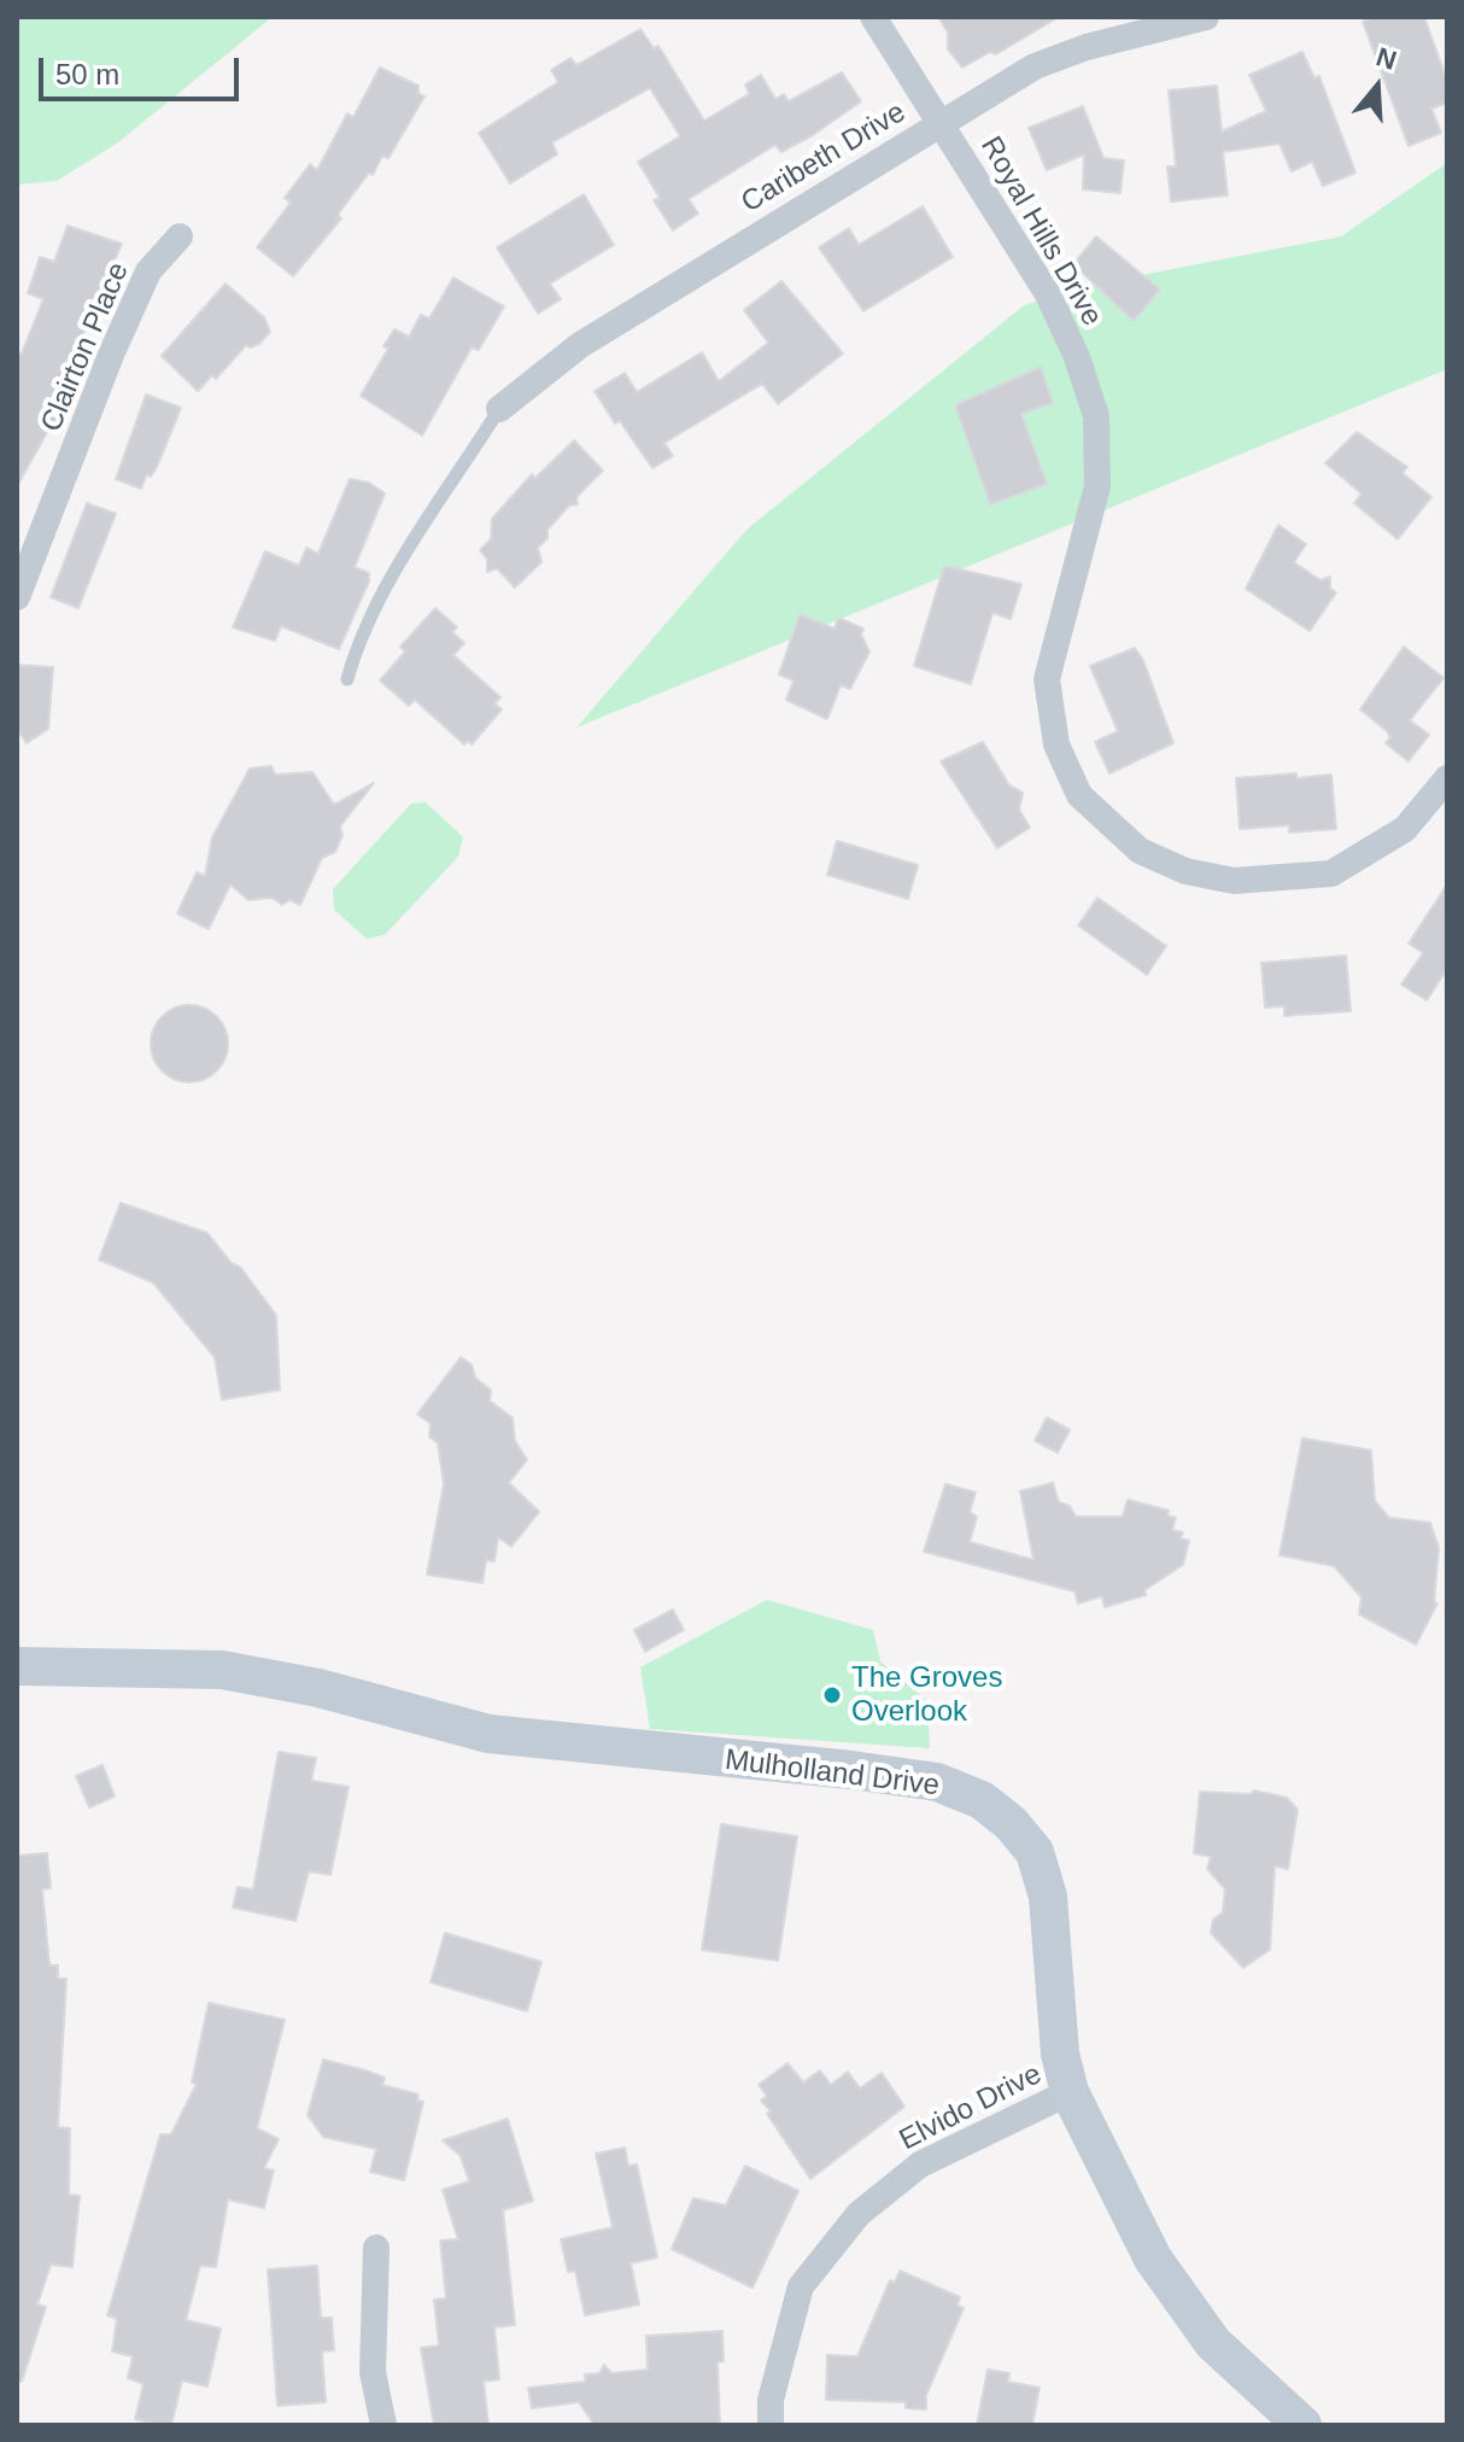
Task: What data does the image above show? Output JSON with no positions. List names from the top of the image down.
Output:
{
  "streets": {
    "main road": ["Mulholland Drive"],
    "street": [
      "Caribeth Drive",
      "Royal Hills Drive",
      "Clairton Place",
      "Elvido Drive"
    ]
  },
  "crossings": [
    ["Caribeth Drive", "Royal Hills Drive"],
    ["Mulholland Drive", "Elvido Drive"]
  ],
  "places": ["The Groves Overlook"],
  "scale_bar": "50 m",
  "north": "top"
}
